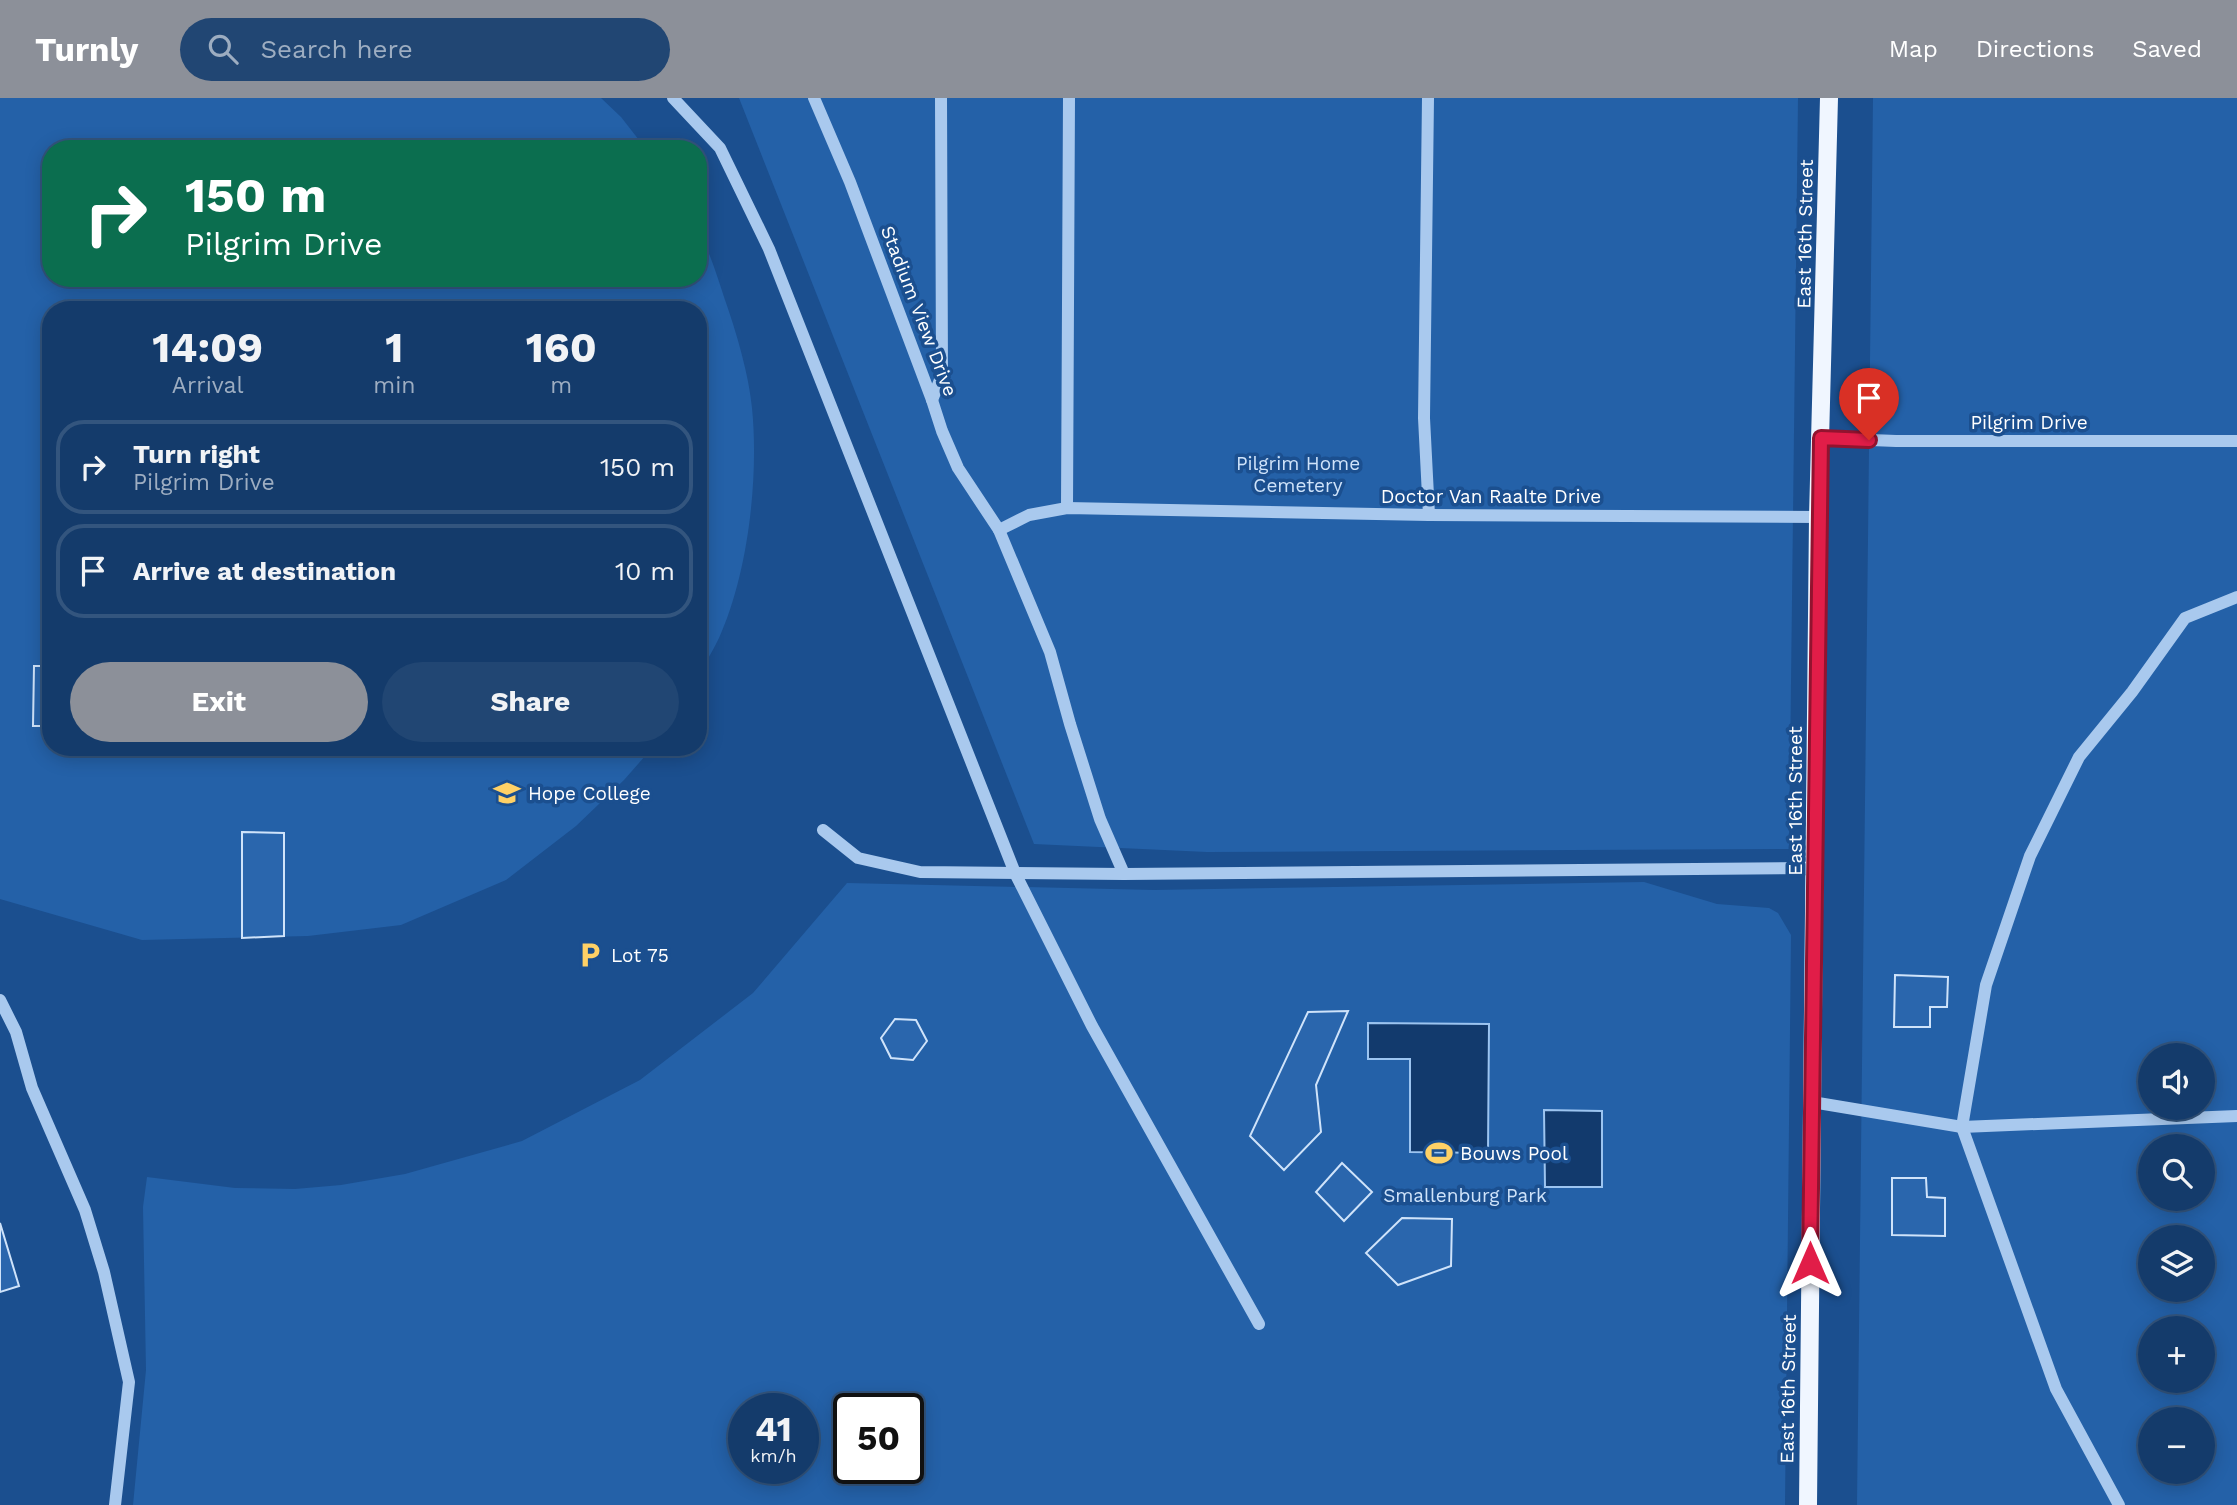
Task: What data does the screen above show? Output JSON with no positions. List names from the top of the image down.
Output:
{
  "streets": {
    "main road": ["East 16th Street"],
    "lane": ["Stadium View Drive", "Pilgrim Drive", "Doctor Van Raalte Drive"]
  },
  "crossings": [
    ["East 16th Street", "Pilgrim Drive"],
    ["East 16th Street", "Doctor Van Raalte Drive"],
    ["Stadium View Drive", "Doctor Van Raalte Drive"]
  ],
  "parks": ["Pilgrim Home Cemetery", "Smallenburg Park"],
  "places": {
    "school or university": ["Hope College"],
    "parking": ["Lot 75"],
    "sports": ["Bouws Pool"]
  },
  "page": {
    "header": "Turnly",
    "search": "Search here",
    "nav": ["Map", "Directions", "Saved"],
    "turn": ["150 m", "Pilgrim Drive"],
    "eta": [
      "14:09",
      "Arrival",
      "1",
      "min",
      "160",
      "m"
    ],
    "list": [
      {
        "name": "Turn right",
        "note": "Pilgrim Drive",
        "value": "150 m"
      },
      {
        "name": "Arrive at destination",
        "value": "10 m"
      }
    ],
    "buttons": ["Exit", "Share"],
    "map_buttons": ["+", "−"],
    "speed": "41 km/h",
    "limit": "50"
  }
}
